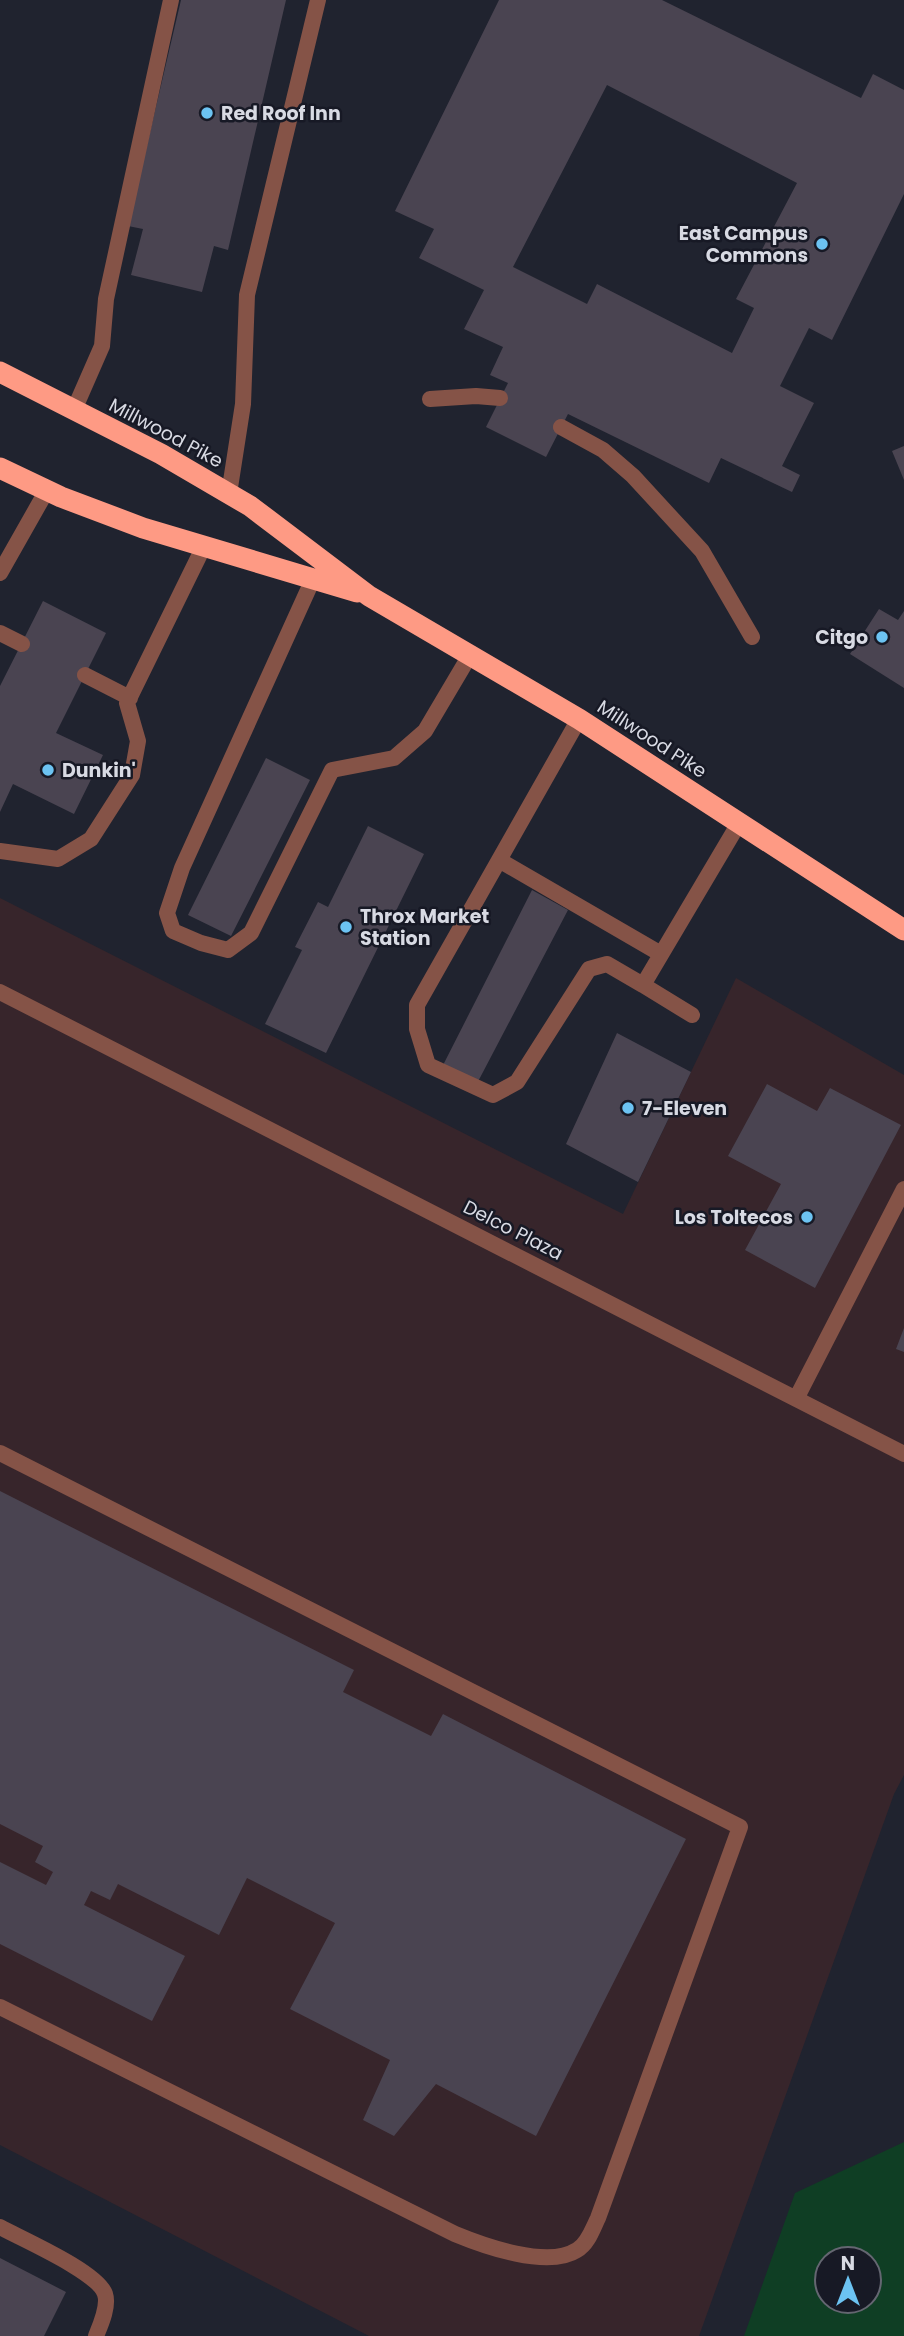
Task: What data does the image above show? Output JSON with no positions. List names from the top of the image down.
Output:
{
  "streets": {
    "highway": ["Millwood Pike"],
    "lane": ["Delco Plaza"]
  },
  "places": [
    "Red Roof Inn",
    "East Campus Commons",
    "Citgo",
    "Dunkin'",
    "Throx Market Station",
    "7-Eleven",
    "Los Toltecos"
  ],
  "north": "top"
}
